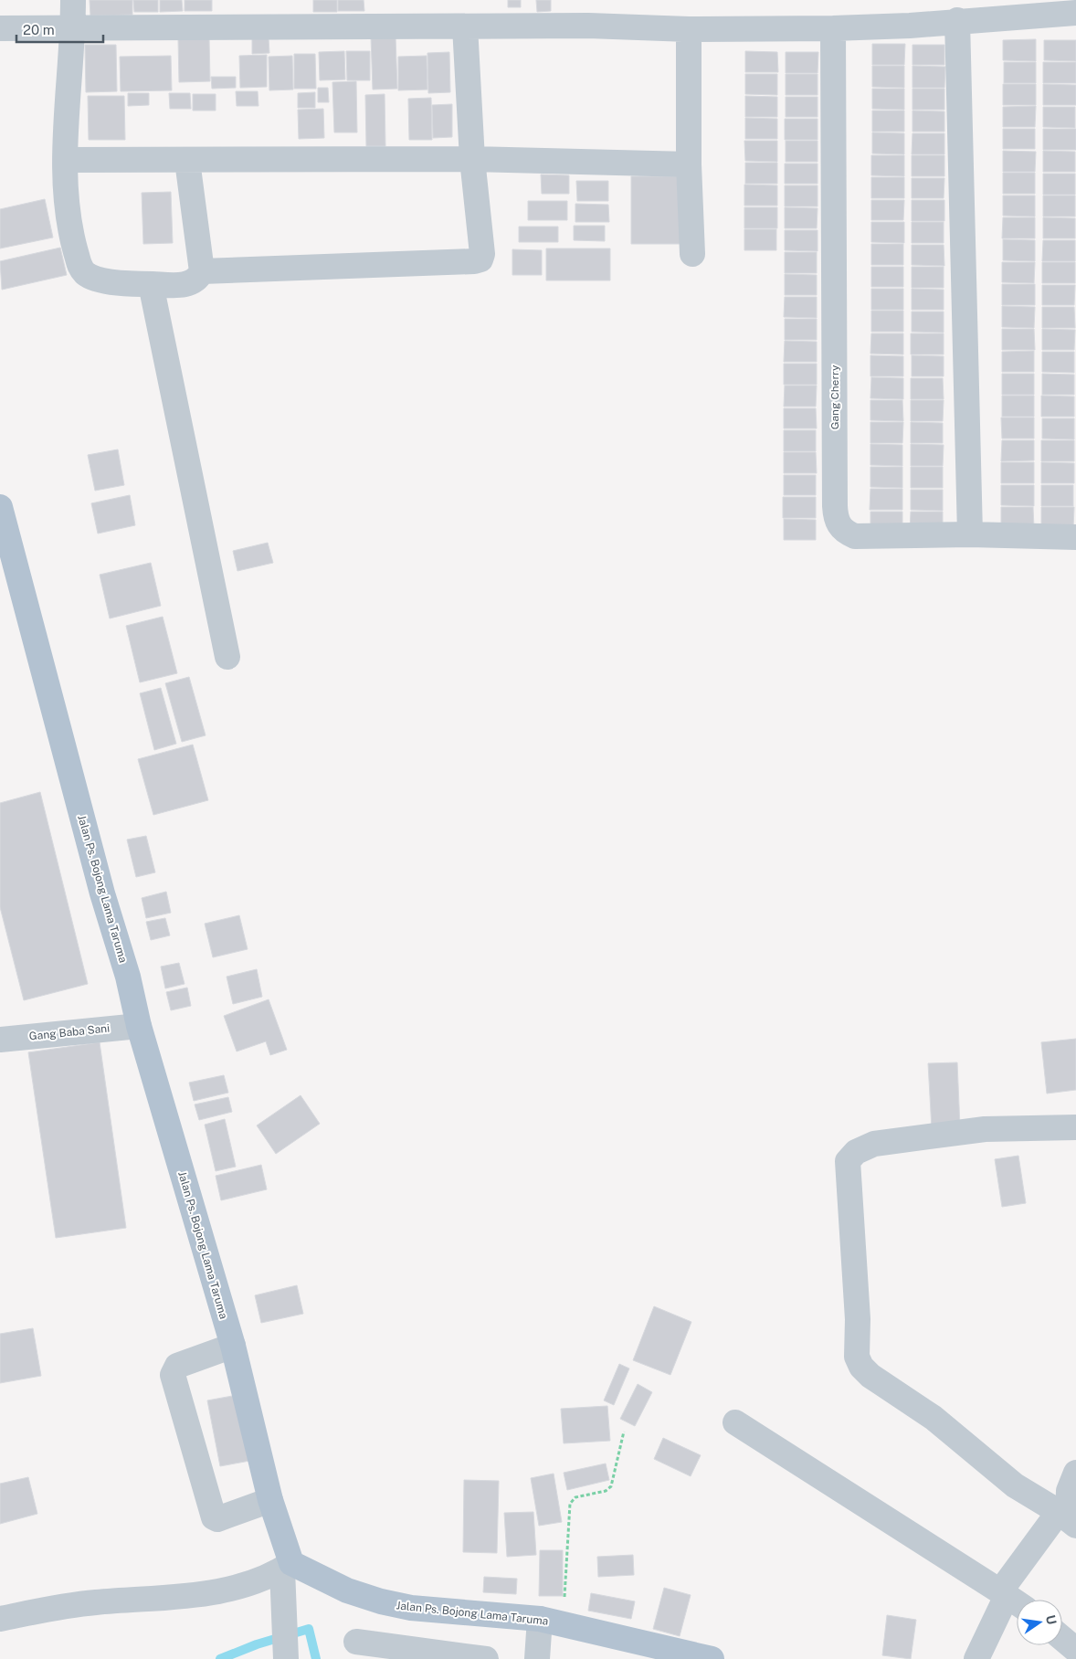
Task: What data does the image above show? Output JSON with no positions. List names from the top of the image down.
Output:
{
  "streets": {
    "main road": ["Jalan Ps. Bojong Lama Taruma"],
    "street": ["Gang Cherry", "Gang Baba Sani"]
  },
  "crossings": [
    ["Jalan Ps. Bojong Lama Taruma", "Gang Baba Sani"]
  ],
  "scale_bar": "20 m",
  "north": "right"
}
